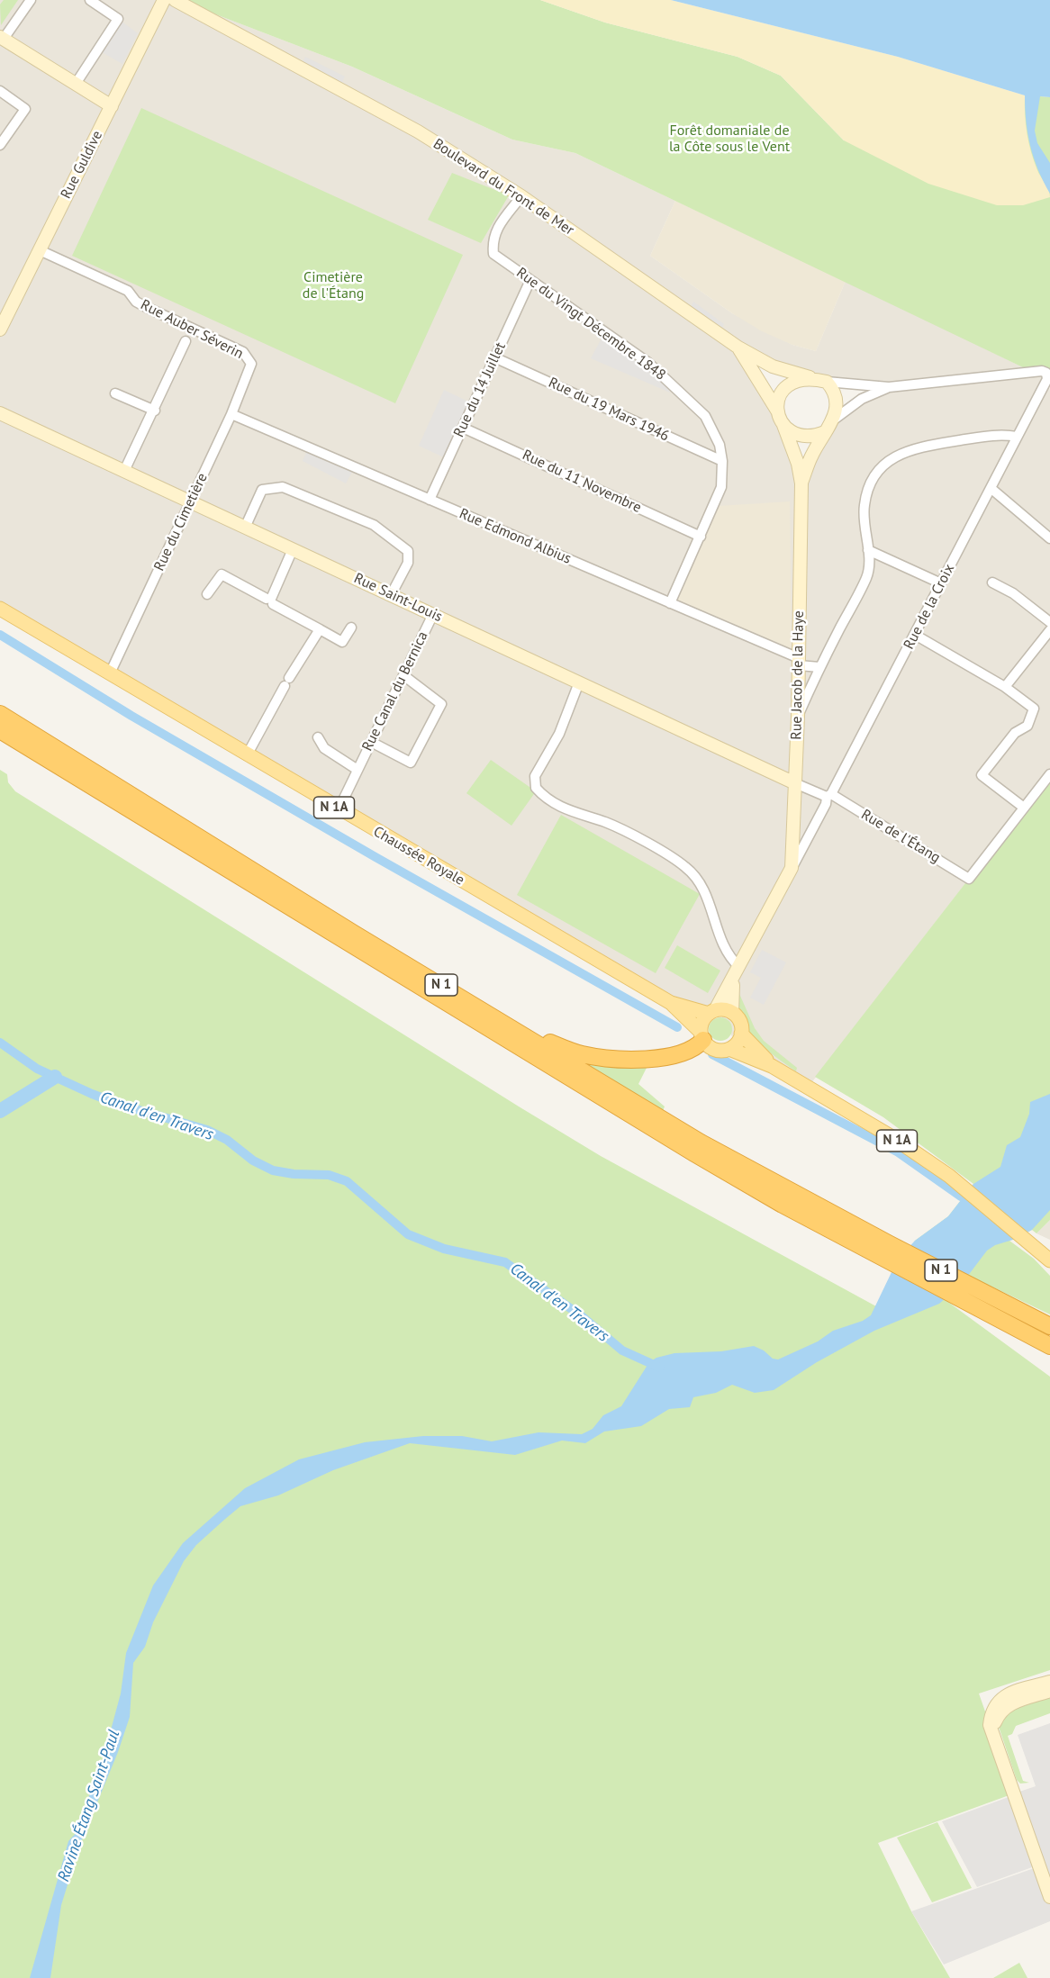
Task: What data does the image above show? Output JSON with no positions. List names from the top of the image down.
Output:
{
  "streets": {
    "highway": ["N 1"],
    "main road": ["N 1A", "Chaussée Royale"],
    "street": [
      "Rue Guldive",
      "Boulevard du Front de Mer",
      "Rue du Vingt Décembre 1848",
      "Rue Auber Séverin",
      "Rue du 14 Juillet",
      "Rue du 19 Mars 1946",
      "Rue du 11 Novembre",
      "Rue du Cimetière",
      "Rue Edmond Albius",
      "Rue Saint-Louis",
      "Rue de la Croix",
      "Rue Jacob de la Haye",
      "Rue Canal du Bernica",
      "Rue de l'Étang"
    ]
  },
  "crossings": [
    ["Rue Guldive", "Rue Auber Séverin"],
    ["Boulevard du Front de Mer", "Rue du Vingt Décembre 1848"],
    ["Boulevard du Front de Mer", "Rue de la Croix"],
    ["Boulevard du Front de Mer", "Rue Jacob de la Haye"],
    ["Rue du Vingt Décembre 1848", "Rue du 14 Juillet"],
    ["Rue du Vingt Décembre 1848", "Rue du 19 Mars 1946"],
    ["Rue du Vingt Décembre 1848", "Rue du 11 Novembre"],
    ["Rue du Vingt Décembre 1848", "Rue Edmond Albius"],
    ["Rue Auber Séverin", "Rue du Cimetière"],
    ["Rue Auber Séverin", "Rue Saint-Louis"],
    ["Rue du 14 Juillet", "Rue du 19 Mars 1946"],
    ["Rue du 14 Juillet", "Rue du 11 Novembre"],
    ["Rue du 14 Juillet", "Rue Edmond Albius"],
    ["Rue du Cimetière", "Rue Edmond Albius"],
    ["Rue du Cimetière", "Rue Saint-Louis"],
    ["Rue du Cimetière", "Chaussée Royale"],
    ["Rue Edmond Albius", "Rue Jacob de la Haye"],
    ["Rue Saint-Louis", "Rue Jacob de la Haye"],
    ["Rue Saint-Louis", "Rue Canal du Bernica"],
    ["Rue Saint-Louis", "Rue de l'Étang"],
    ["Rue de la Croix", "Rue Jacob de la Haye"],
    ["Rue de la Croix", "N 1A"],
    ["Rue de la Croix", "Rue de l'Étang"],
    ["Rue de la Croix", "Chaussée Royale"],
    ["Rue Jacob de la Haye", "Rue de l'Étang"],
    ["Rue Canal du Bernica", "Chaussée Royale"],
    ["N 1A", "Chaussée Royale"]
  ],
  "water": ["Canal d'en Travers", "Ravine Étang Saint-Paul"],
  "parks": ["Forêt domaniale de la Côte sous le Vent", "Cimetière de l'Étang"]
}
